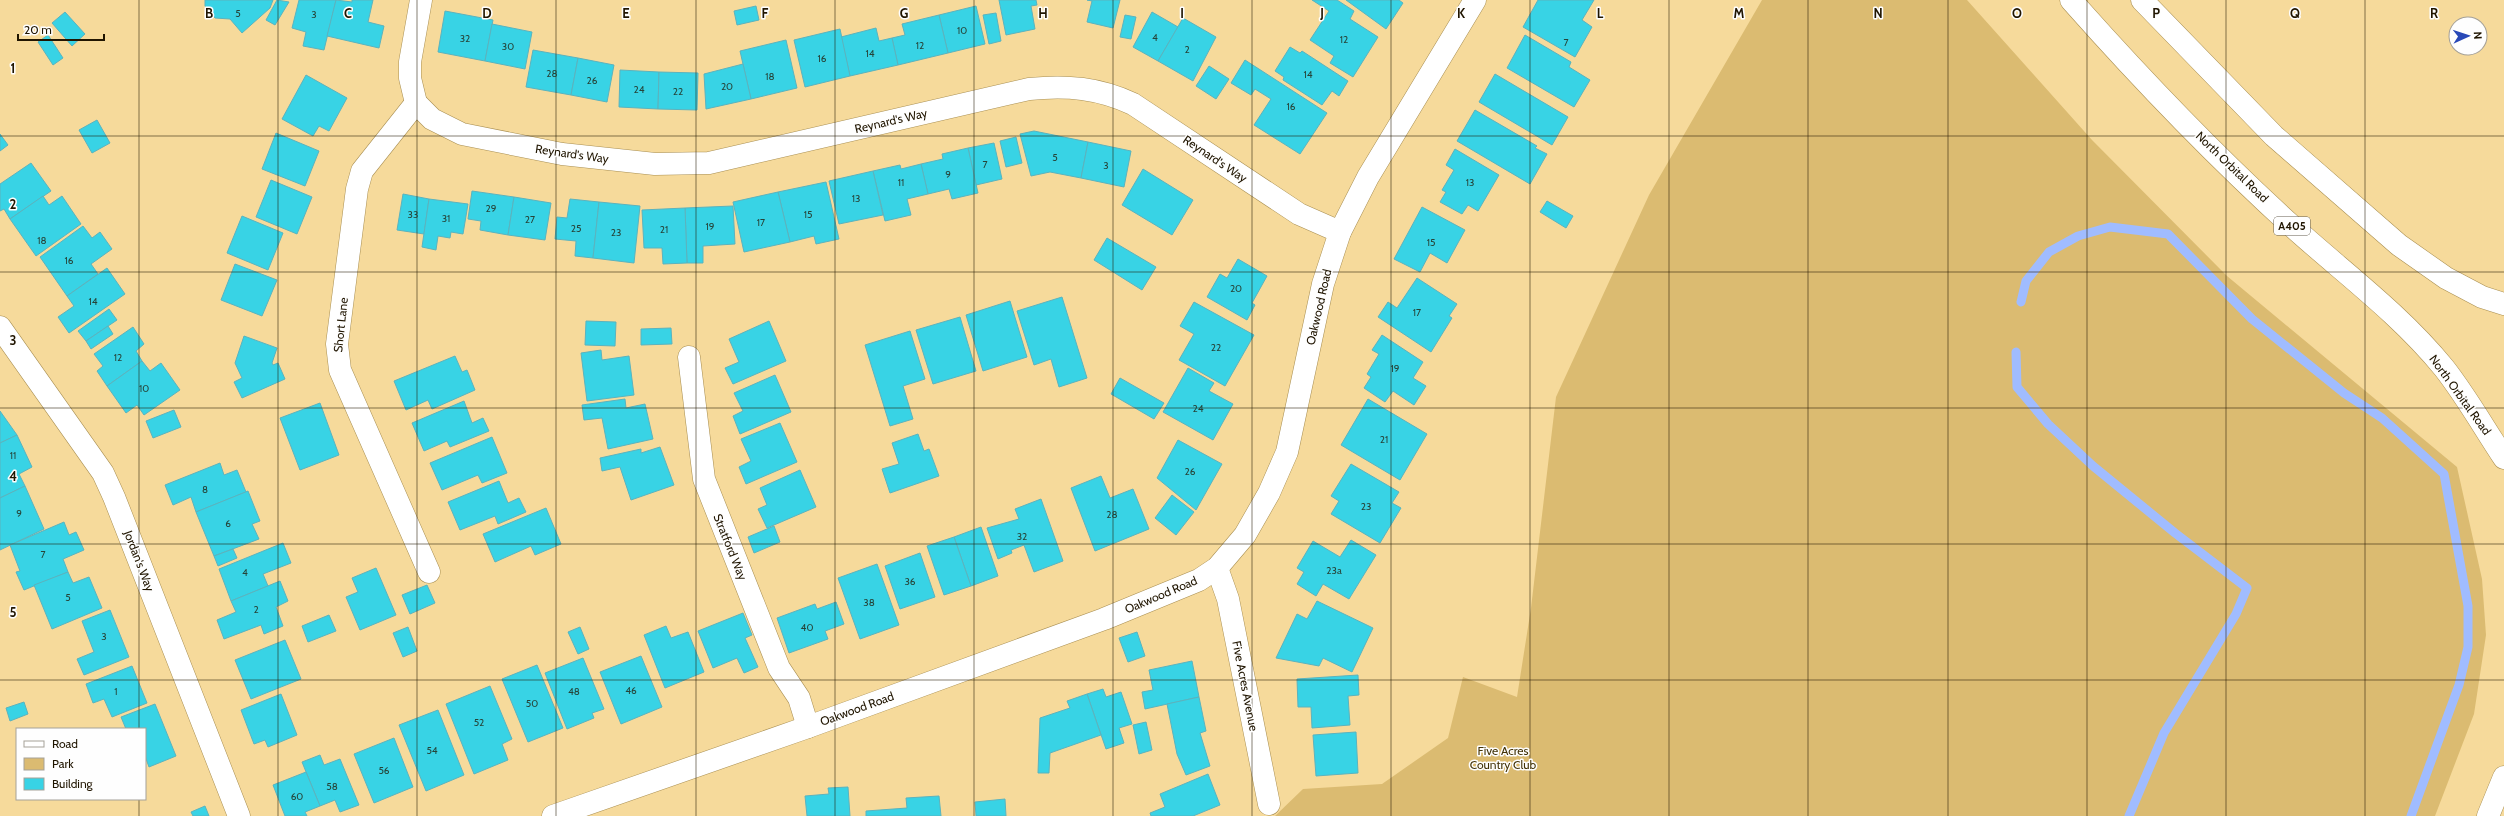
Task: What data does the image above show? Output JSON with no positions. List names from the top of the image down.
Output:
{
  "streets": {
    "main road": [
      "Reynard's Way",
      "North Orbital Road",
      "A405",
      "Oakwood Road",
      "Short Lane",
      "Stratford Way",
      "Jordan's Way",
      "Five Acres Avenue"
    ]
  },
  "crossings": [
    ["Reynard's Way", "Oakwood Road"],
    ["Reynard's Way", "Short Lane"],
    ["Oakwood Road", "Stratford Way"],
    ["Oakwood Road", "Five Acres Avenue"]
  ],
  "parks": ["Five Acres Country Club"],
  "house_numbers": [
    "5",
    "3",
    "10",
    "4",
    "32",
    "12",
    "7",
    "12",
    "30",
    "2",
    "14",
    "16",
    "28",
    "14",
    "18",
    "26",
    "20",
    "24",
    "22",
    "16",
    "5",
    "7",
    "3",
    "9",
    "11",
    "13",
    "13",
    "29",
    "33",
    "15",
    "31",
    "27",
    "17",
    "19",
    "25",
    "21",
    "23",
    "18",
    "15",
    "16",
    "20",
    "14",
    "17",
    "22",
    "12",
    "19",
    "10",
    "24",
    "21",
    "11",
    "26",
    "8",
    "23",
    "9",
    "28",
    "6",
    "32",
    "7",
    "23a",
    "4",
    "36",
    "5",
    "38",
    "2",
    "40",
    "3",
    "46",
    "1",
    "48",
    "50",
    "52",
    "54",
    "56",
    "58",
    "60"
  ],
  "legend": ["Road", "Park", "Building"],
  "scale_bar": "20 m",
  "north": "right",
  "grid": {
    "columns": [
      "B",
      "C",
      "D",
      "E",
      "F",
      "G",
      "H",
      "I",
      "J",
      "K",
      "L",
      "M",
      "N",
      "O",
      "P",
      "Q",
      "R"
    ],
    "rows": [
      "1",
      "2",
      "3",
      "4",
      "5"
    ]
  }
}
